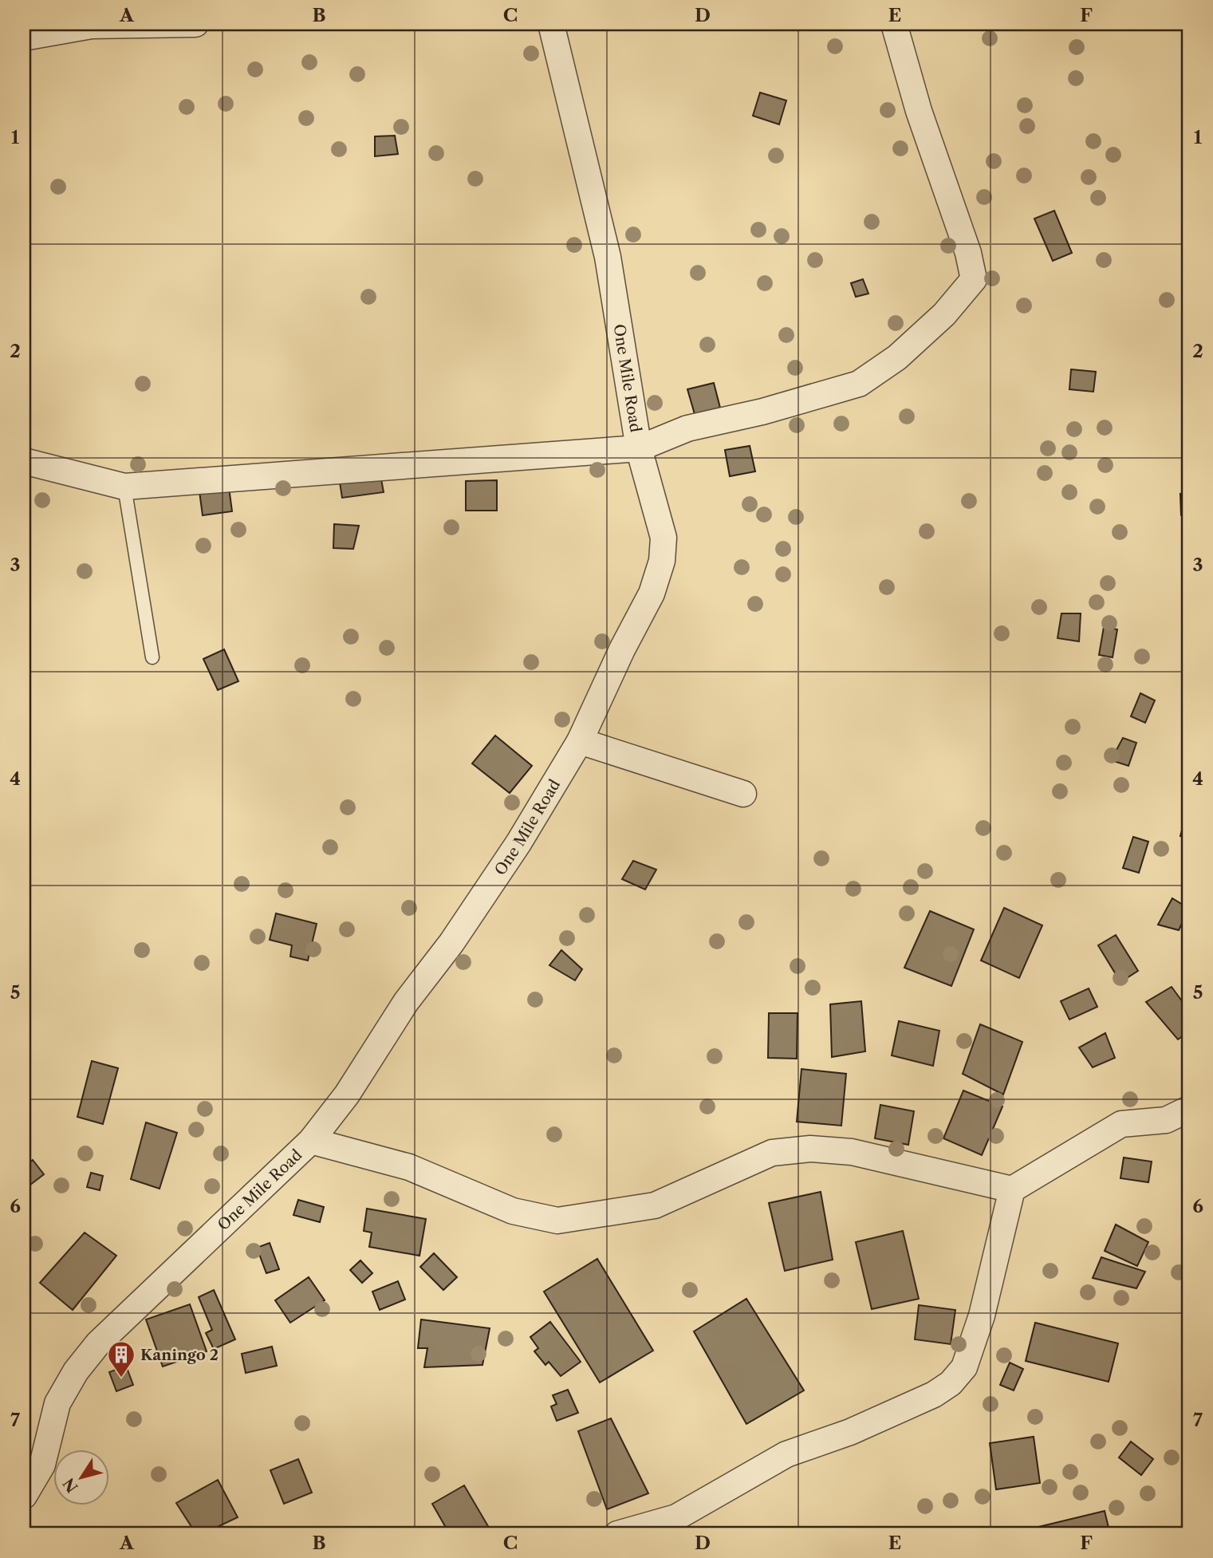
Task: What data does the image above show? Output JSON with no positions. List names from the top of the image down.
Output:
{
  "streets": {
    "street": ["One Mile Road"]
  },
  "places": {
    "building": ["Kaningo 2"]
  },
  "north": "bottom left",
  "grid": {
    "columns": [
      "A",
      "B",
      "C",
      "D",
      "E",
      "F"
    ],
    "rows": [
      "1",
      "2",
      "3",
      "4",
      "5",
      "6",
      "7"
    ]
  }
}
